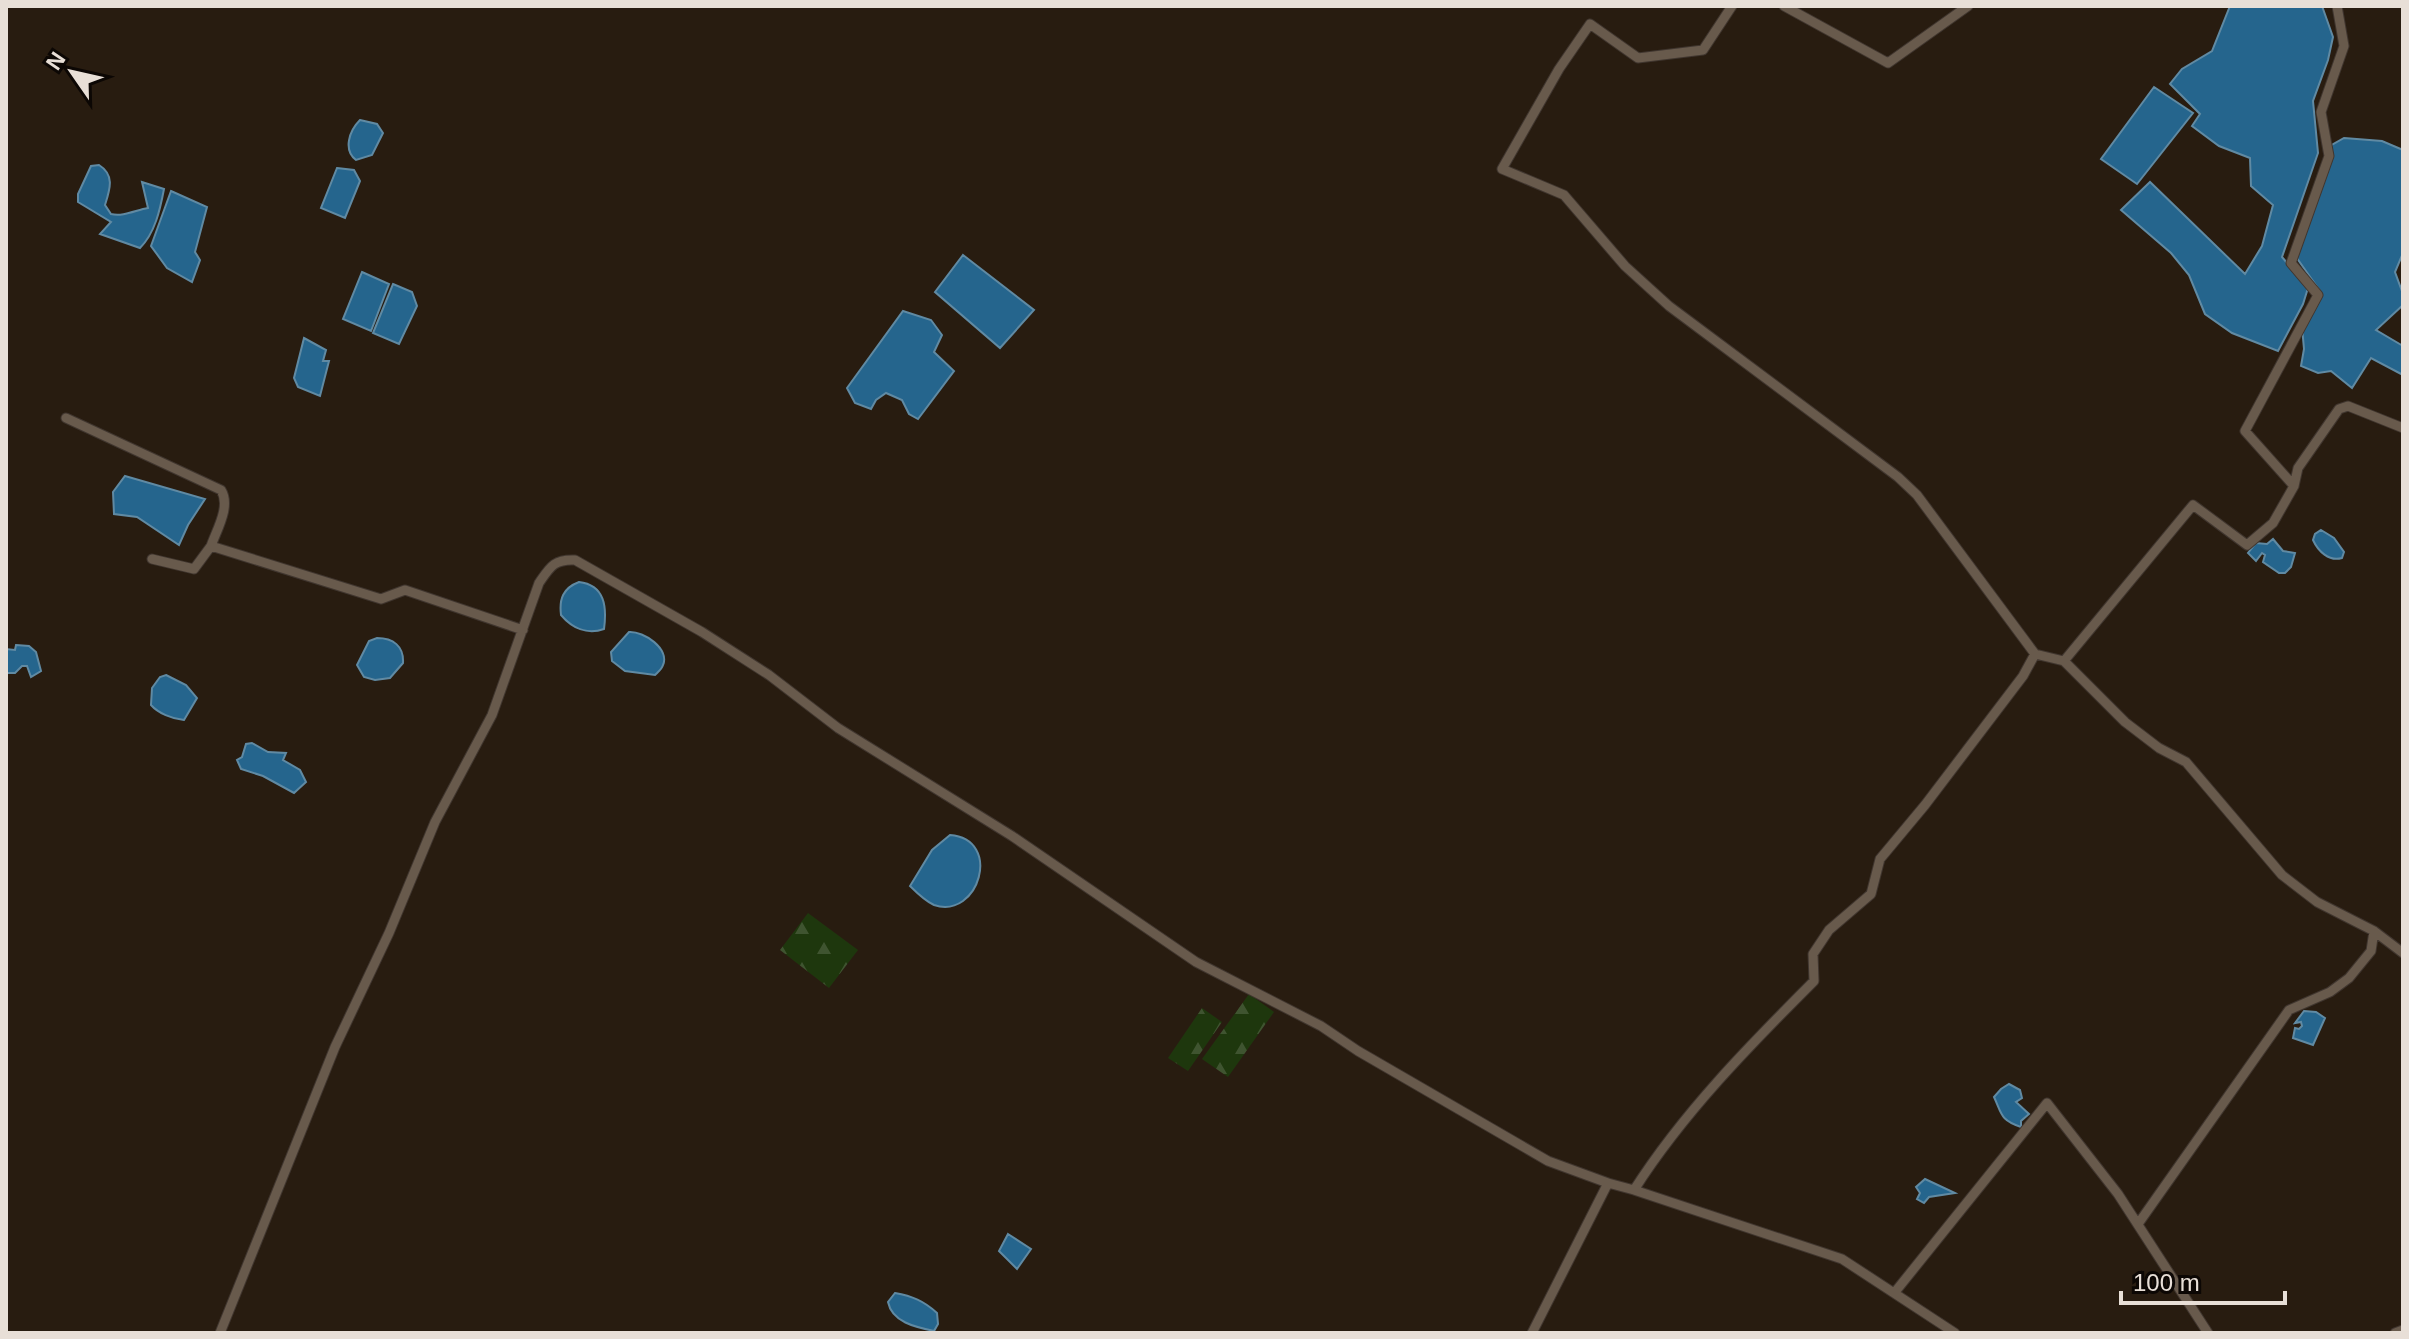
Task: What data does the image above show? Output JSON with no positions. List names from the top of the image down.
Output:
{
  "scale_bar": "100 m",
  "north": "top left"
}
